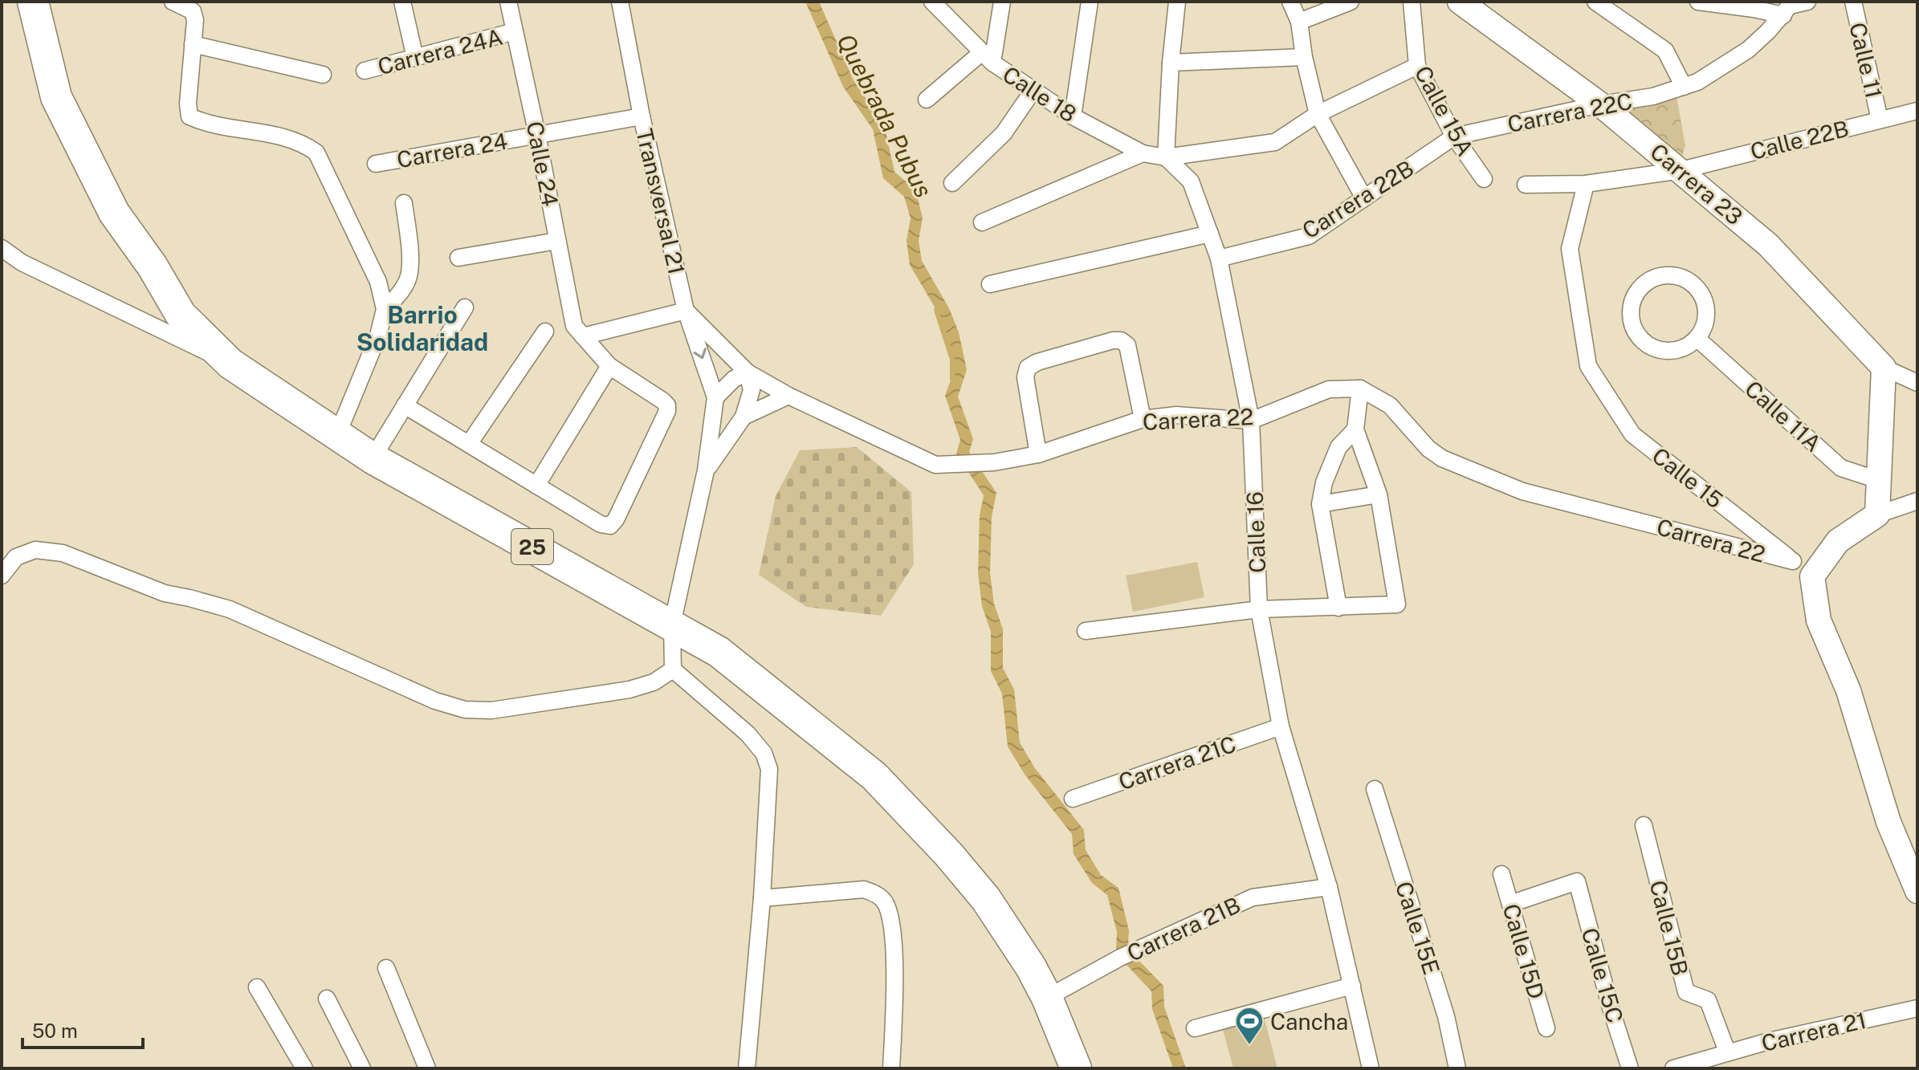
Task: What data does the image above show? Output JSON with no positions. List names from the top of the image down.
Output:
{
  "streets": {
    "highway": ["25"],
    "street": [
      "Carrera 24A",
      "Calle 11",
      "Calle 18",
      "Calle 15A",
      "Carrera 22C",
      "Calle 22B",
      "Carrera 24",
      "Calle 24",
      "Carrera 23",
      "Carrera 22B",
      "Transversal 21",
      "Calle 11A",
      "Carrera 22",
      "Calle 15",
      "Calle 16",
      "Carrera 21C",
      "Calle 15E",
      "Calle 15B",
      "Carrera 21B",
      "Calle 15D",
      "Calle 15C",
      "Carrera 21"
    ]
  },
  "crossings": [
    ["Carrera 24A", "Calle 24"],
    ["Calle 11", "Calle 22B"],
    ["Calle 18", "Calle 16"],
    ["Calle 15A", "Carrera 22C"],
    ["Calle 15A", "Carrera 22B"],
    ["Carrera 22C", "Carrera 23"],
    ["Carrera 22C", "Carrera 22B"],
    ["Calle 22B", "Carrera 23"],
    ["Carrera 24", "Calle 24"],
    ["Carrera 24", "Transversal 21"],
    ["Carrera 22B", "Calle 16"],
    ["Transversal 21", "Carrera 22"],
    ["Transversal 21", "25"],
    ["Carrera 22", "Calle 15"],
    ["Carrera 22", "Calle 16"],
    ["Calle 16", "Carrera 21C"],
    ["Calle 16", "Carrera 21B"],
    ["25", "Carrera 21B"],
    ["Calle 15B", "Carrera 21"],
    ["Calle 15D", "Calle 15C"]
  ],
  "districts": ["Barrio Solidaridad"],
  "water": ["Quebrada Pubus"],
  "places": {
    "sports": ["Cancha"]
  },
  "scale_bar": "50 m"
}
